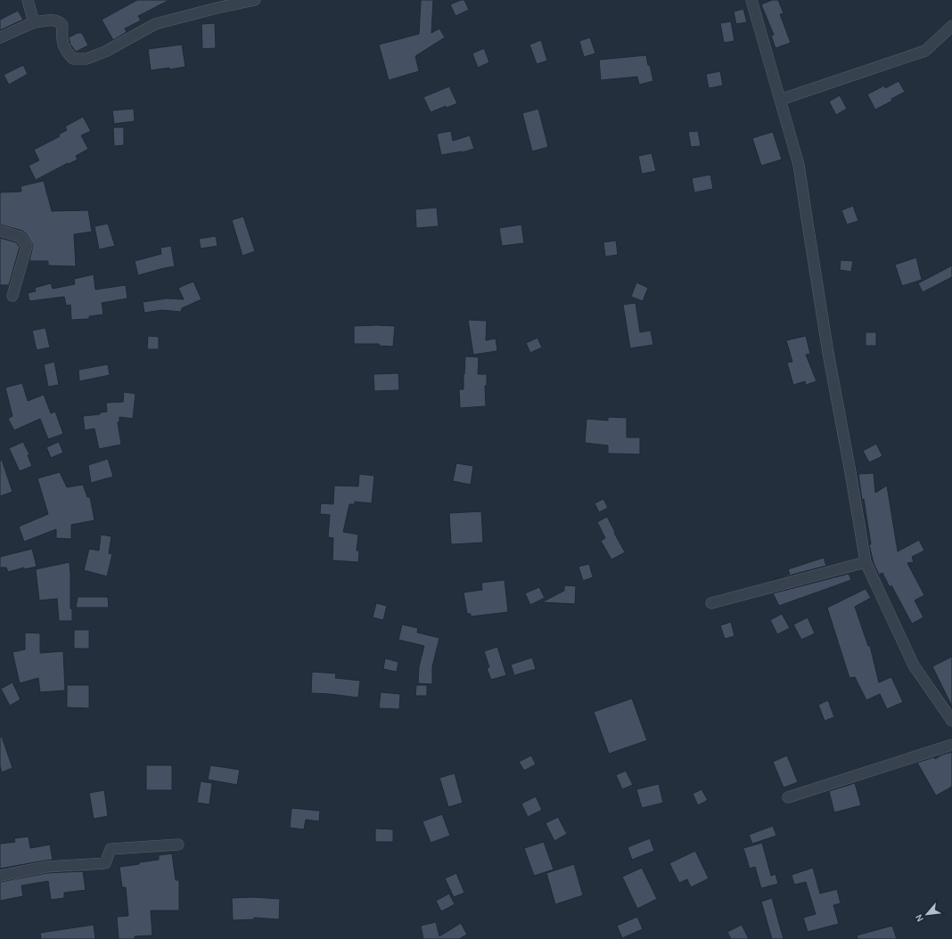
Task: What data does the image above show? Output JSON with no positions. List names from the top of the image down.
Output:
{
  "north": "bottom left"
}
